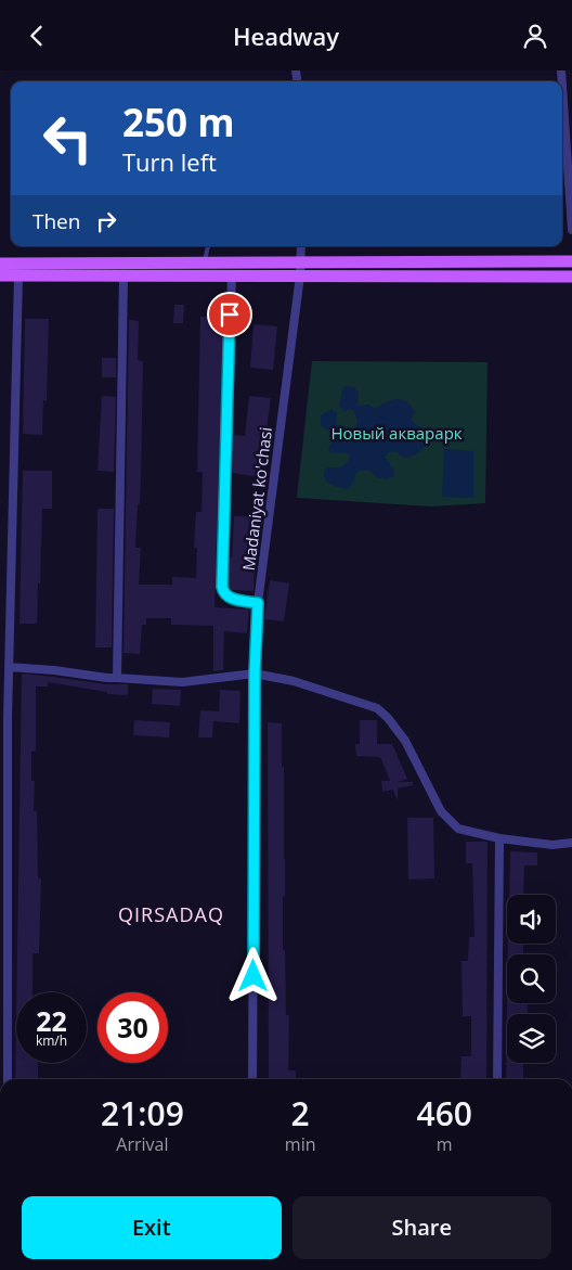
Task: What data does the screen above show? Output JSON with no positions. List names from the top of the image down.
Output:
{
  "streets": {
    "street": ["Madaniyat ko'chasi"]
  },
  "districts": ["QIRSADAQ"],
  "parks": ["Новый акварарк"],
  "page": {
    "header": "Headway",
    "turn": ["250 m", "Turn left"],
    "then": "Then",
    "speed": "22 km/h",
    "limit": "30",
    "eta": [
      "21:09",
      "Arrival",
      "2",
      "min",
      "460",
      "m"
    ],
    "buttons": ["Exit", "Share"]
  }
}
